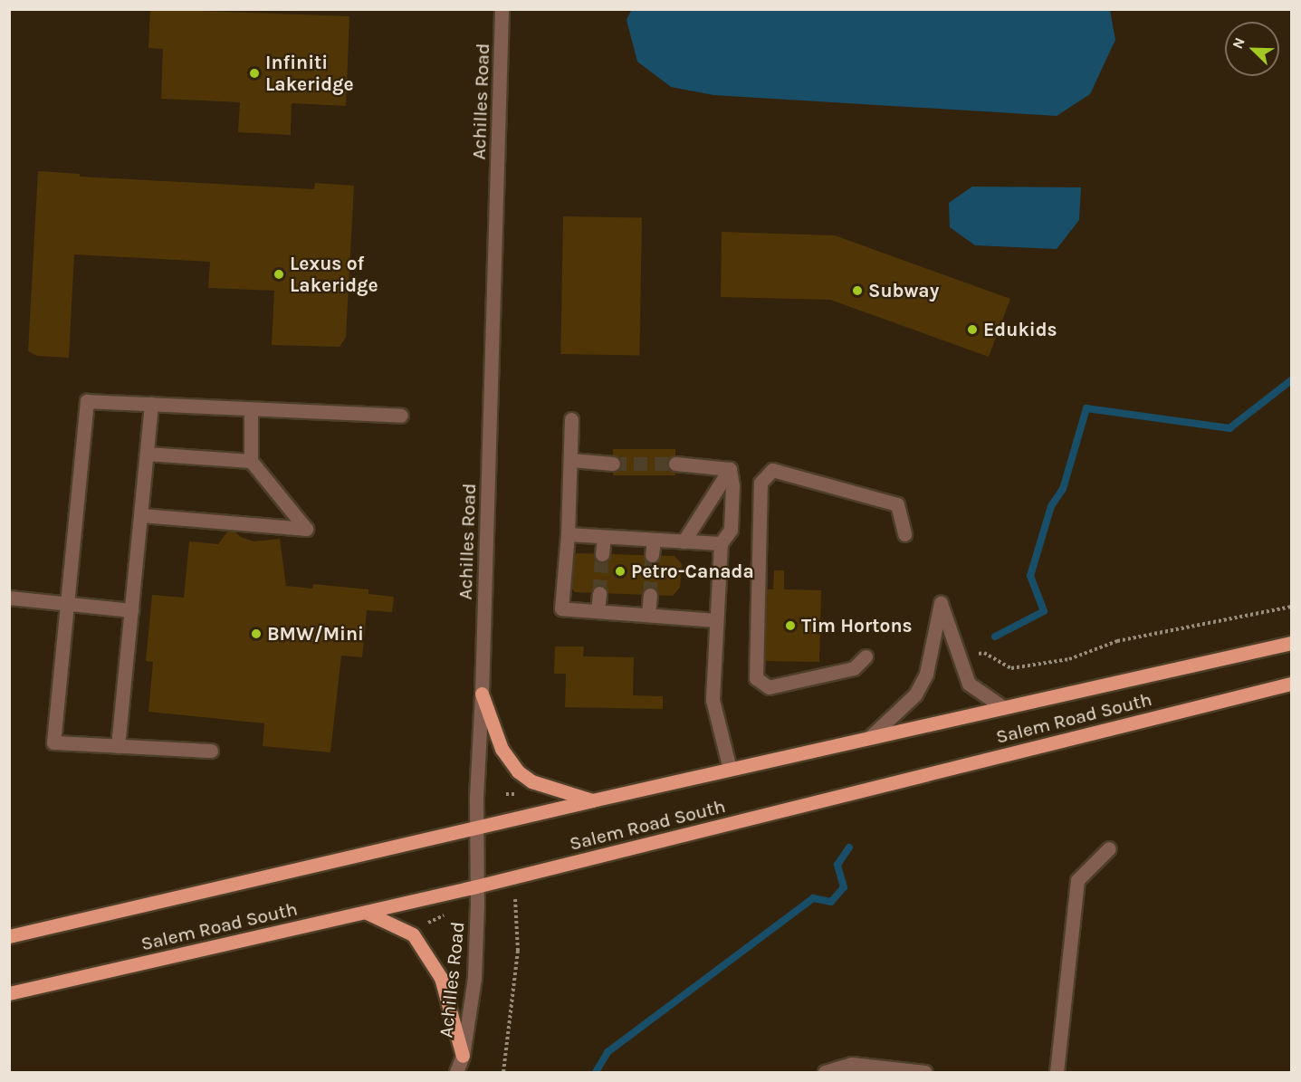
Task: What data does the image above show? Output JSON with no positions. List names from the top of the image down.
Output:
{
  "streets": {
    "main road": ["Salem Road South"],
    "street": ["Achilles Road"]
  },
  "crossings": [
    ["Achilles Road", "Salem Road South"]
  ],
  "places": [
    "Infiniti Lakeridge",
    "Lexus of Lakeridge",
    "Subway",
    "Edukids",
    "Petro-Canada",
    "Tim Hortons",
    "BMW/Mini"
  ],
  "north": "top left"
}
